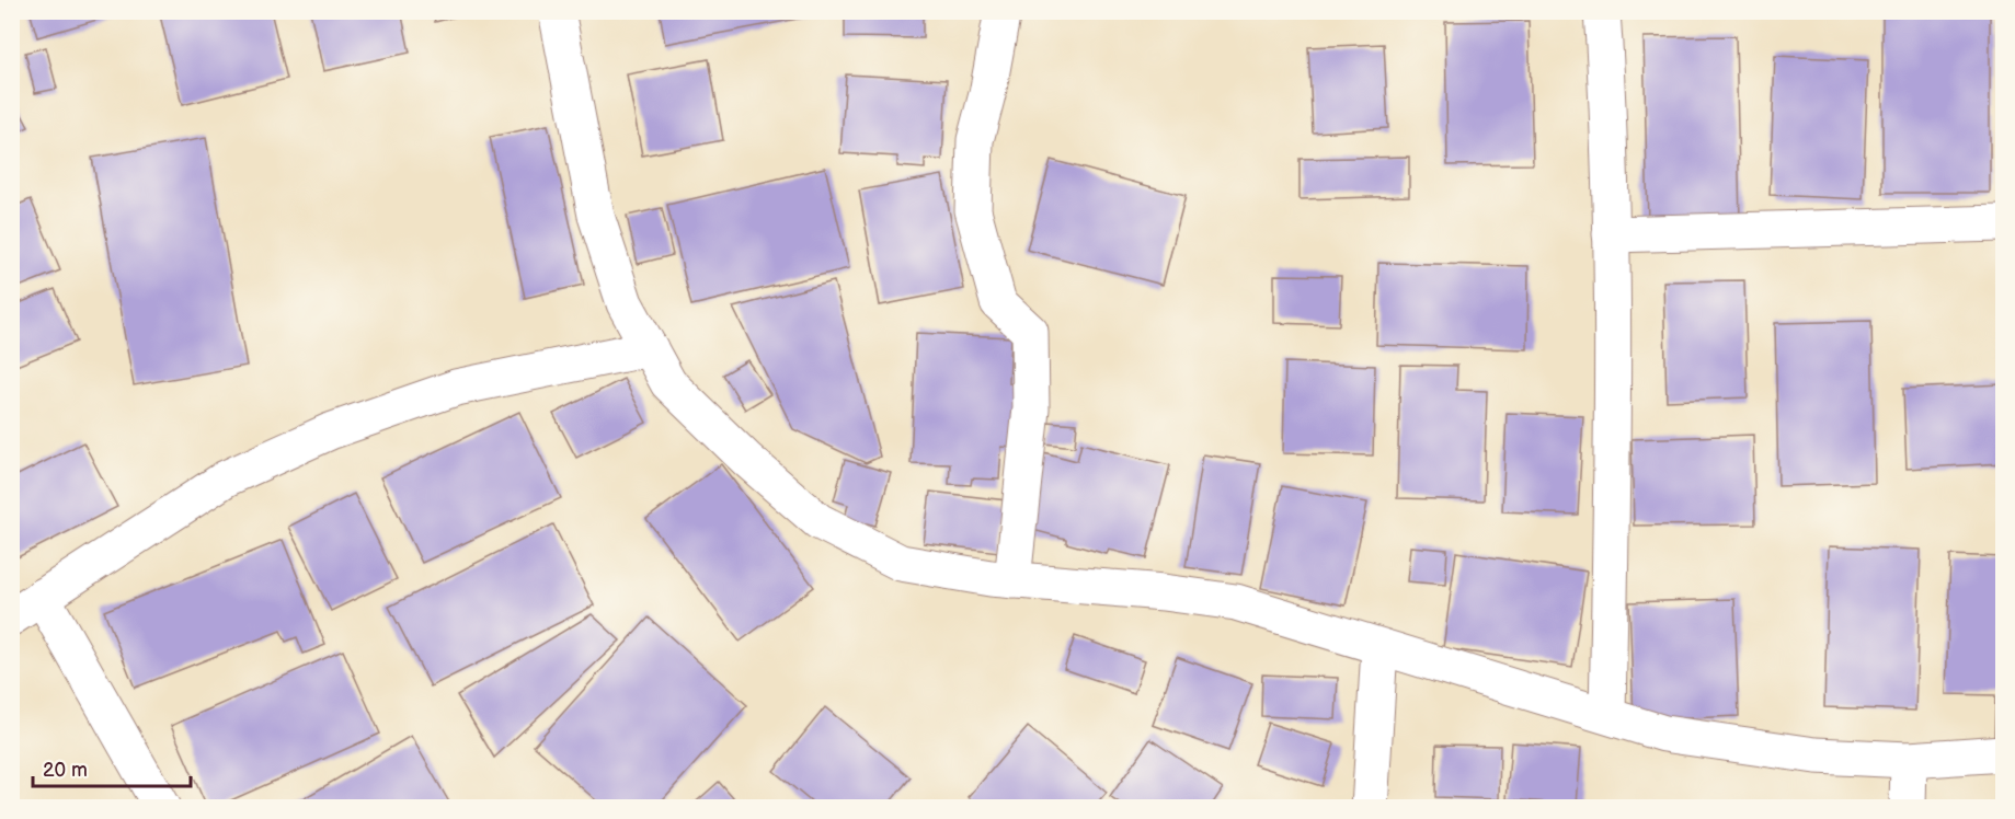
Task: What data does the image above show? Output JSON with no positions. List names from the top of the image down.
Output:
{
  "scale_bar": "20 m"
}
